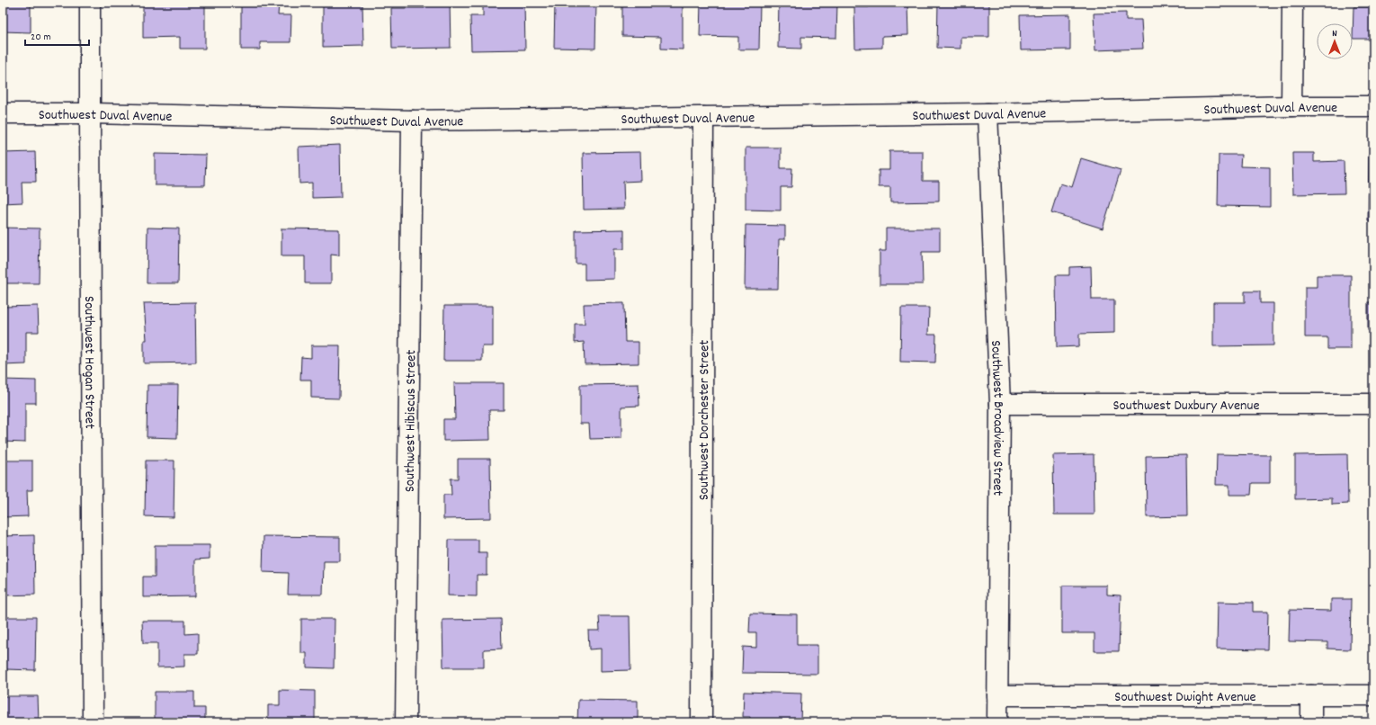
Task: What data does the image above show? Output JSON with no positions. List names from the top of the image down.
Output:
{
  "streets": {
    "street": [
      "Southwest Duval Avenue",
      "Southwest Hogan Street",
      "Southwest Duxbury Avenue",
      "Southwest Broadview Street",
      "Southwest Dorchester Street",
      "Southwest Hibiscus Street",
      "Southwest Dwight Avenue"
    ]
  },
  "crossings": [
    ["Southwest Duval Avenue", "Southwest Hogan Street"],
    ["Southwest Duval Avenue", "Southwest Broadview Street"],
    ["Southwest Duval Avenue", "Southwest Dorchester Street"],
    ["Southwest Duval Avenue", "Southwest Hibiscus Street"],
    ["Southwest Duxbury Avenue", "Southwest Broadview Street"],
    ["Southwest Broadview Street", "Southwest Dwight Avenue"]
  ],
  "scale_bar": "20 m",
  "north": "top"
}
